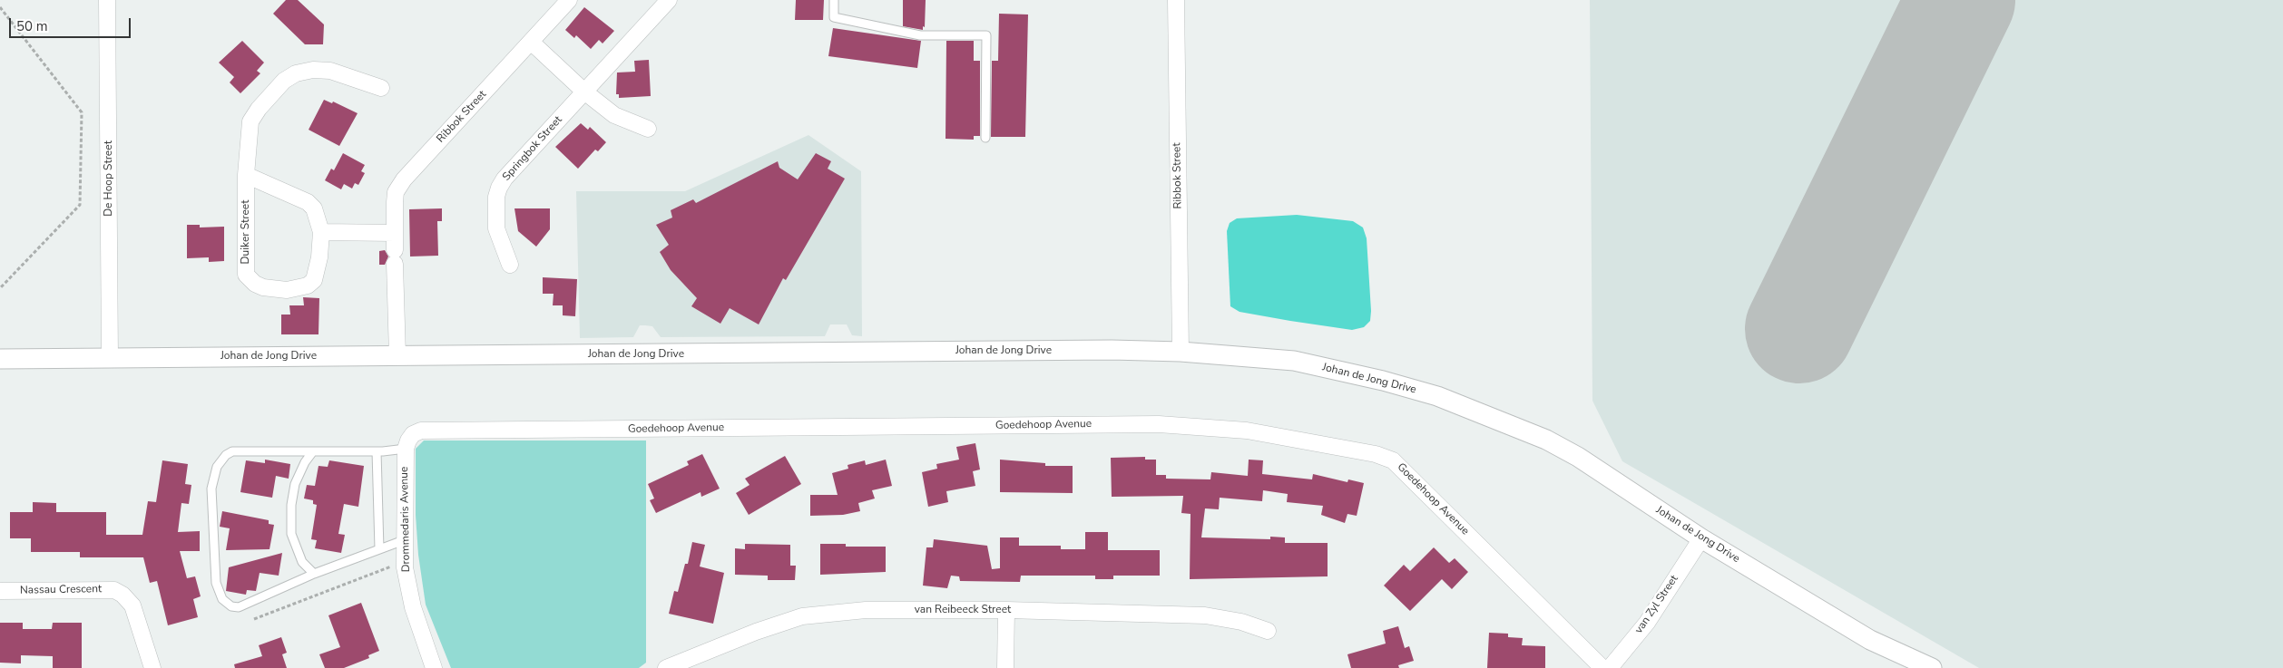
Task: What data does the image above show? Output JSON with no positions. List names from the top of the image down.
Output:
{
  "streets": {
    "street": [
      "Ribbok Street",
      "Springbok Street",
      "De Hoop Street",
      "Duiker Street",
      "Johan de Jong Drive",
      "Goedehoop Avenue",
      "Drommedaris Avenue",
      "Nassau Crescent",
      "van Zyl Street",
      "van Reibeeck Street"
    ]
  },
  "crossings": [
    ["Ribbok Street", "Johan de Jong Drive"],
    ["De Hoop Street", "Johan de Jong Drive"],
    ["Johan de Jong Drive", "van Zyl Street"],
    ["Goedehoop Avenue", "Drommedaris Avenue"]
  ],
  "scale_bar": "50 m"
}
